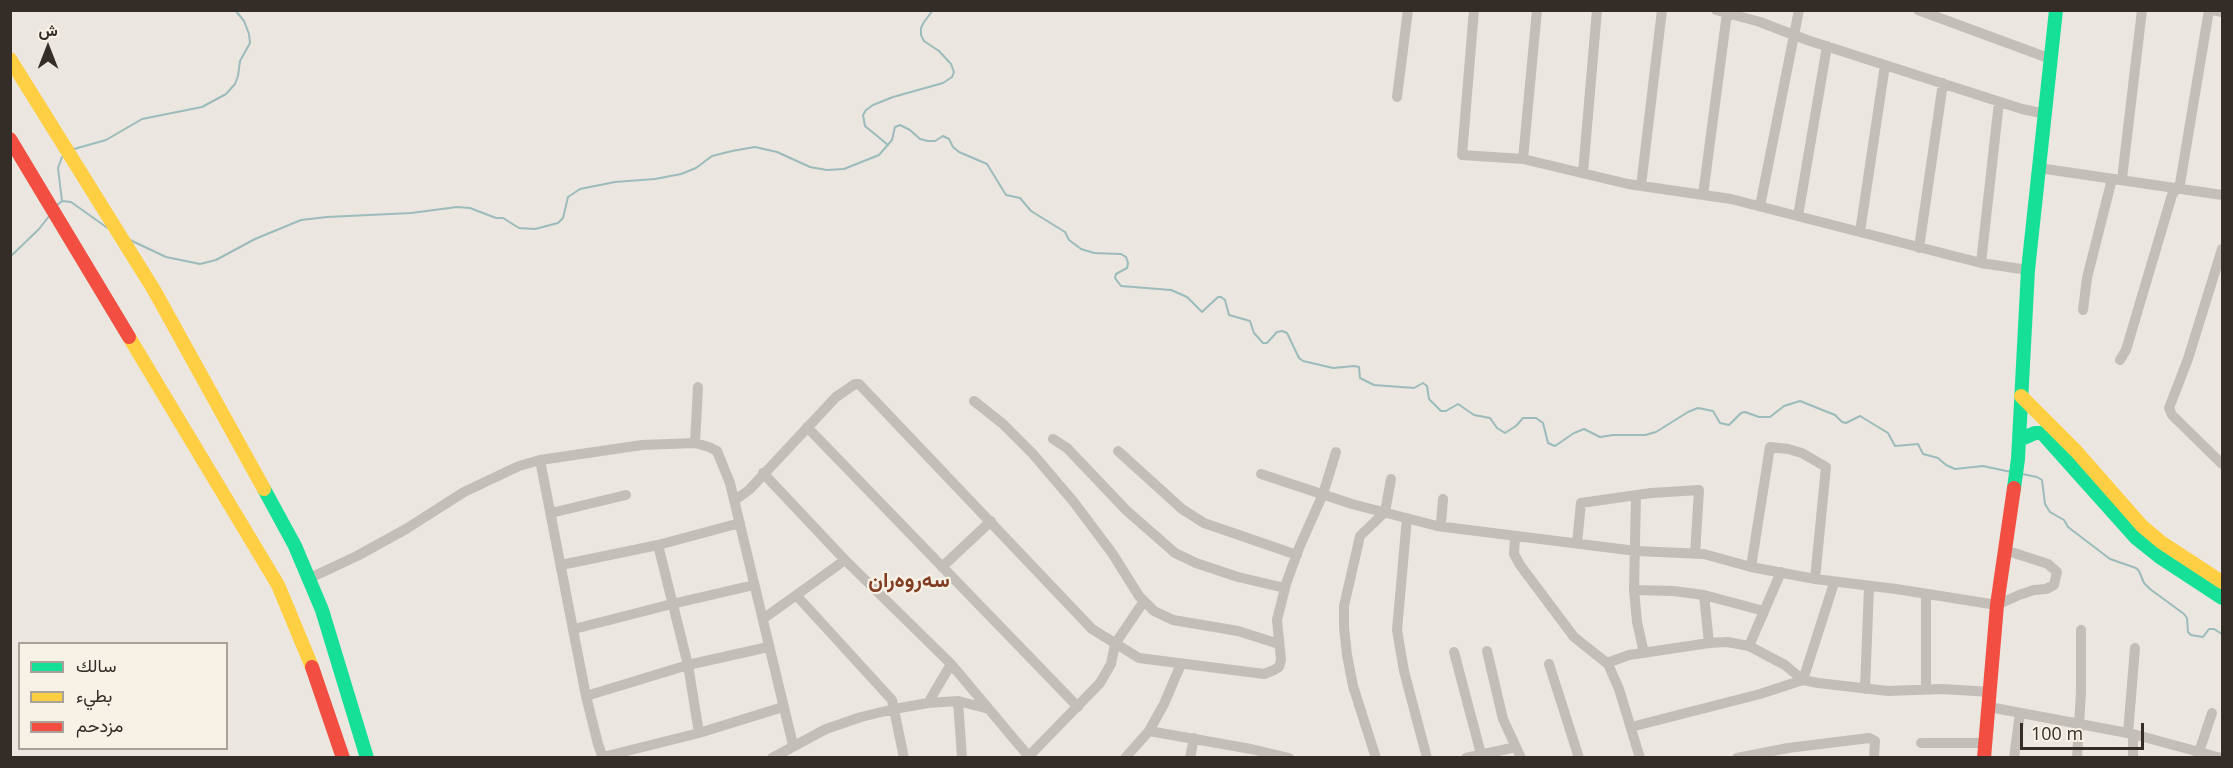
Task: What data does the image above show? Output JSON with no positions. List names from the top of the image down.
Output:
{
  "districts": ["سەروەران"],
  "legend": ["سالك", "بطيء", "مزدحم"],
  "scale_bar": "100 m",
  "north": "top"
}
